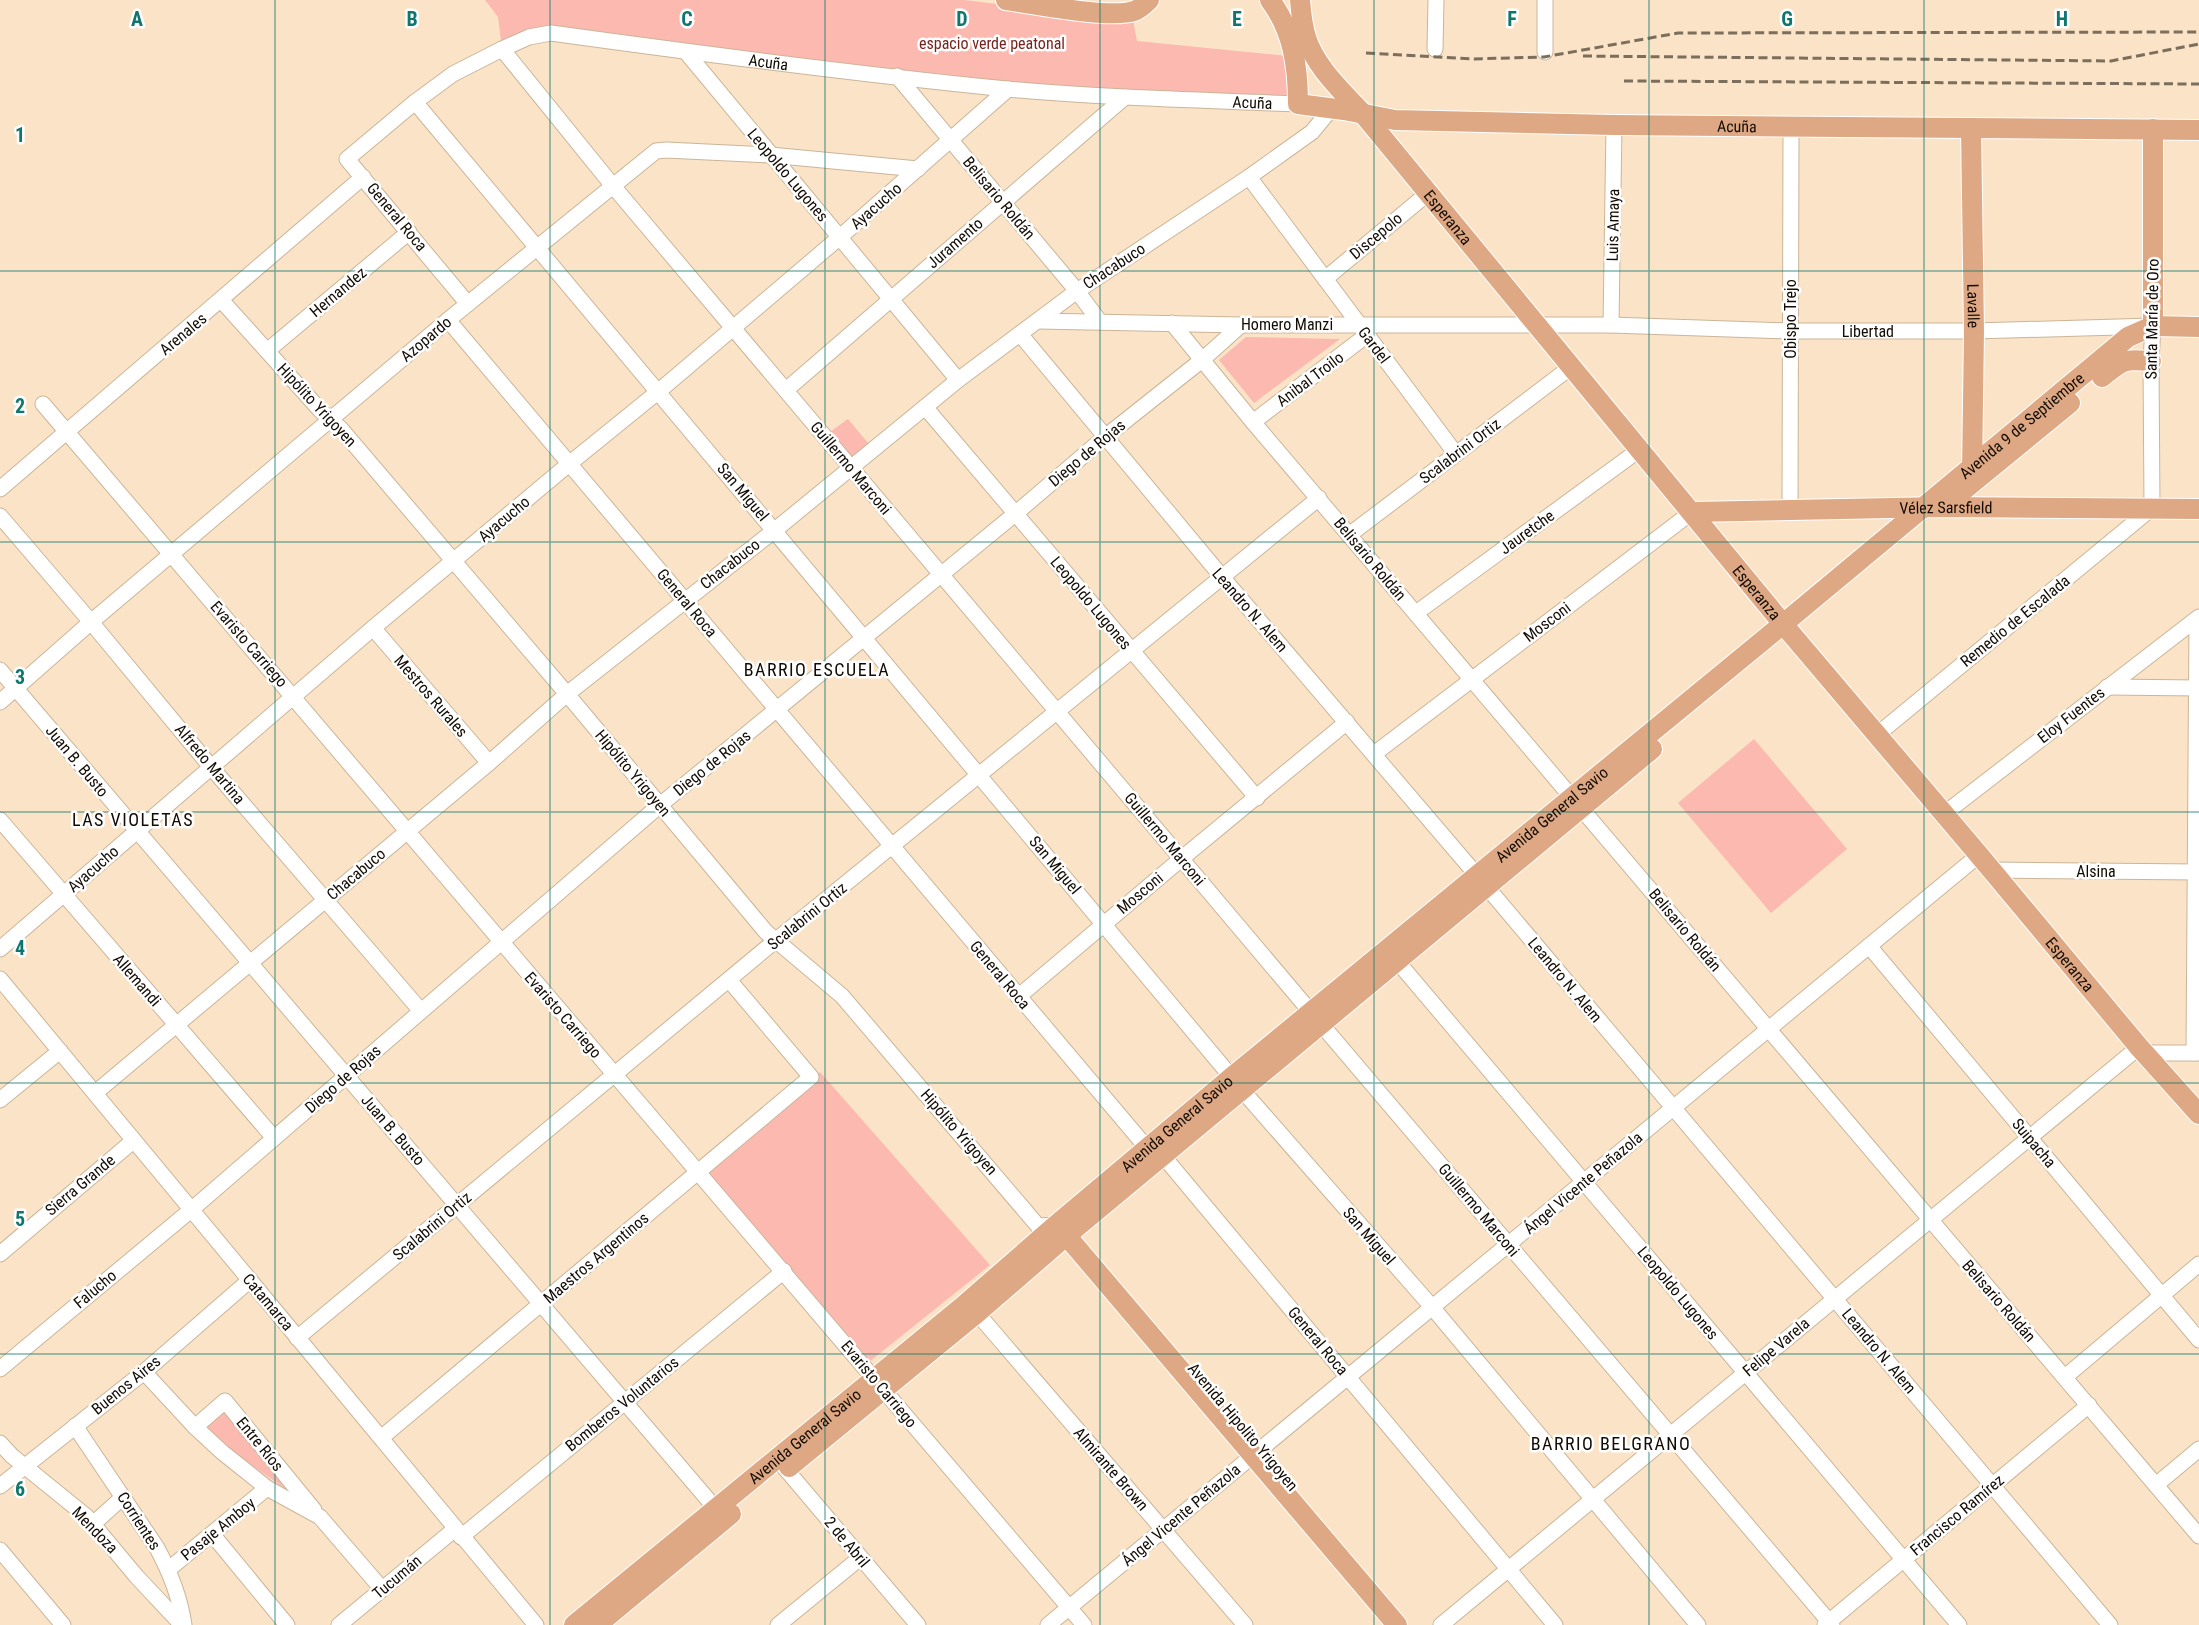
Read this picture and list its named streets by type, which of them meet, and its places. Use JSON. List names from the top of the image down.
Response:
{
  "streets": {
    "main road": [
      "Acuña",
      "Esperanza",
      "Lavalle",
      "Santa María de Oro",
      "Libertad",
      "Avenida 9 de Septiembre",
      "Vélez Sarsfield",
      "Avenida General Savio",
      "Avenida Hipolito Yrigoyen"
    ],
    "street": [
      "Leopoldo Lugones",
      "Belisario Roldán",
      "Ayacucho",
      "General Roca",
      "Luis Amaya",
      "Discepolo",
      "Juramento",
      "Chacabuco",
      "Hernandez",
      "Obispo Trejo",
      "Homero Manzi",
      "Arenales",
      "Azopardo",
      "Gardel",
      "Anibal Troilo",
      "Hipólito Yrigoyen",
      "Scalabrini Ortiz",
      "Diego de Rojas",
      "Guillermo Marconi",
      "San Miguel",
      "Jauretche",
      "Leandro N. Alem",
      "Remedio de Escalada",
      "Mosconi",
      "Evaristo Carriego",
      "Mestros Rurales",
      "Eloy Fuentes",
      "Juan B. Busto",
      "Alfredo Martina",
      "Alsina",
      "Allemandi",
      "Suipacha",
      "Ángel Vicente Peñazola",
      "Sierra Grande",
      "Maestros Argentinos",
      "Falucho",
      "Catamarca",
      "Felipe Varela",
      "Buenos Aires",
      "Bomberos Voluntarios",
      "Entre Ríos",
      "Almirante Brown",
      "Francisco Ramírez",
      "Corrientes",
      "Pasaje Amboy",
      "Mendoza",
      "2 de Abril",
      "Tucumán"
    ]
  },
  "crossings": [
    ["Acuña", "Leopoldo Lugones"],
    ["Acuña", "Belisario Roldán"],
    ["Acuña", "Ayacucho"],
    ["Acuña", "General Roca"],
    ["Acuña", "Esperanza"],
    ["Acuña", "Luis Amaya"],
    ["Acuña", "Juramento"],
    ["Acuña", "Chacabuco"],
    ["Acuña", "Lavalle"],
    ["Acuña", "Obispo Trejo"],
    ["Acuña", "Santa María de Oro"],
    ["Acuña", "Guillermo Marconi"],
    ["Acuña", "San Miguel"],
    ["Leopoldo Lugones", "Ayacucho"],
    ["Leopoldo Lugones", "Juramento"],
    ["Leopoldo Lugones", "Chacabuco"],
    ["Leopoldo Lugones", "Azopardo"],
    ["Leopoldo Lugones", "Scalabrini Ortiz"],
    ["Leopoldo Lugones", "Diego de Rojas"],
    ["Leopoldo Lugones", "Mosconi"],
    ["Leopoldo Lugones", "Avenida General Savio"],
    ["Leopoldo Lugones", "Ángel Vicente Peñazola"],
    ["Leopoldo Lugones", "Felipe Varela"],
    ["Leopoldo Lugones", "Francisco Ramírez"],
    ["Belisario Roldán", "Ayacucho"],
    ["Belisario Roldán", "Juramento"],
    ["Belisario Roldán", "Chacabuco"],
    ["Belisario Roldán", "Homero Manzi"],
    ["Belisario Roldán", "Anibal Troilo"],
    ["Belisario Roldán", "Scalabrini Ortiz"],
    ["Belisario Roldán", "Diego de Rojas"],
    ["Belisario Roldán", "Jauretche"],
    ["Belisario Roldán", "Mosconi"],
    ["Belisario Roldán", "Avenida General Savio"],
    ["Belisario Roldán", "Ángel Vicente Peñazola"],
    ["Belisario Roldán", "Felipe Varela"],
    ["Belisario Roldán", "Francisco Ramírez"],
    ["Ayacucho", "General Roca"],
    ["Ayacucho", "Azopardo"],
    ["Ayacucho", "Hipólito Yrigoyen"],
    ["Ayacucho", "Guillermo Marconi"],
    ["Ayacucho", "San Miguel"],
    ["Ayacucho", "Evaristo Carriego"],
    ["Ayacucho", "Mestros Rurales"],
    ["Ayacucho", "Juan B. Busto"],
    ["Ayacucho", "Alfredo Martina"],
    ["Ayacucho", "Allemandi"],
    ["General Roca", "Chacabuco"],
    ["General Roca", "Hernandez"],
    ["General Roca", "Arenales"],
    ["General Roca", "Azopardo"],
    ["General Roca", "Scalabrini Ortiz"],
    ["General Roca", "Diego de Rojas"],
    ["General Roca", "Mosconi"],
    ["General Roca", "Avenida General Savio"],
    ["General Roca", "Ángel Vicente Peñazola"],
    ["General Roca", "Felipe Varela"],
    ["Esperanza", "Discepolo"],
    ["Esperanza", "Homero Manzi"],
    ["Esperanza", "Libertad"],
    ["Esperanza", "Avenida 9 de Septiembre"],
    ["Esperanza", "Scalabrini Ortiz"],
    ["Esperanza", "Vélez Sarsfield"],
    ["Esperanza", "Jauretche"],
    ["Esperanza", "Remedio de Escalada"],
    ["Esperanza", "Mosconi"],
    ["Esperanza", "Eloy Fuentes"],
    ["Esperanza", "Avenida General Savio"],
    ["Esperanza", "Alsina"],
    ["Esperanza", "Ángel Vicente Peñazola"],
    ["Esperanza", "Felipe Varela"],
    ["Luis Amaya", "Libertad"],
    ["Discepolo", "Gardel"],
    ["Juramento", "Guillermo Marconi"],
    ["Chacabuco", "Homero Manzi"],
    ["Chacabuco", "Gardel"],
    ["Chacabuco", "Hipólito Yrigoyen"],
    ["Chacabuco", "Guillermo Marconi"],
    ["Chacabuco", "San Miguel"],
    ["Chacabuco", "Leandro N. Alem"],
    ["Chacabuco", "Evaristo Carriego"],
    ["Chacabuco", "Mestros Rurales"],
    ["Chacabuco", "Juan B. Busto"],
    ["Chacabuco", "Alfredo Martina"],
    ["Chacabuco", "Allemandi"],
    ["Chacabuco", "Catamarca"],
    ["Hernandez", "Hipólito Yrigoyen"],
    ["Lavalle", "Libertad"],
    ["Lavalle", "Avenida 9 de Septiembre"],
    ["Obispo Trejo", "Libertad"],
    ["Obispo Trejo", "Vélez Sarsfield"],
    ["Santa María de Oro", "Libertad"],
    ["Santa María de Oro", "Avenida 9 de Septiembre"],
    ["Santa María de Oro", "Vélez Sarsfield"],
    ["Santa María de Oro", "Remedio de Escalada"],
    ["Homero Manzi", "Libertad"],
    ["Homero Manzi", "Gardel"],
    ["Homero Manzi", "Anibal Troilo"],
    ["Homero Manzi", "Diego de Rojas"],
    ["Libertad", "Avenida 9 de Septiembre"],
    ["Arenales", "Hipólito Yrigoyen"],
    ["Arenales", "Evaristo Carriego"],
    ["Azopardo", "Hipólito Yrigoyen"],
    ["Azopardo", "Guillermo Marconi"],
    ["Azopardo", "San Miguel"],
    ["Azopardo", "Evaristo Carriego"],
    ["Azopardo", "Juan B. Busto"],
    ["Azopardo", "Alfredo Martina"],
    ["Gardel", "Anibal Troilo"],
    ["Gardel", "Scalabrini Ortiz"],
    ["Hipólito Yrigoyen", "Scalabrini Ortiz"],
    ["Hipólito Yrigoyen", "Diego de Rojas"],
    ["Hipólito Yrigoyen", "Avenida General Savio"],
    ["Hipólito Yrigoyen", "Avenida Hipolito Yrigoyen"],
    ["Avenida 9 de Septiembre", "Vélez Sarsfield"],
    ["Avenida 9 de Septiembre", "Avenida General Savio"],
    ["Scalabrini Ortiz", "Guillermo Marconi"],
    ["Scalabrini Ortiz", "San Miguel"],
    ["Scalabrini Ortiz", "Leandro N. Alem"],
    ["Scalabrini Ortiz", "Evaristo Carriego"],
    ["Scalabrini Ortiz", "Juan B. Busto"],
    ["Scalabrini Ortiz", "Maestros Argentinos"],
    ["Scalabrini Ortiz", "Catamarca"],
    ["Diego de Rojas", "Guillermo Marconi"],
    ["Diego de Rojas", "San Miguel"],
    ["Diego de Rojas", "Leandro N. Alem"],
    ["Diego de Rojas", "Evaristo Carriego"],
    ["Diego de Rojas", "Juan B. Busto"],
    ["Diego de Rojas", "Alfredo Martina"],
    ["Diego de Rojas", "Allemandi"],
    ["Diego de Rojas", "Falucho"],
    ["Diego de Rojas", "Catamarca"],
    ["Guillermo Marconi", "Mosconi"],
    ["Guillermo Marconi", "Avenida General Savio"],
    ["Guillermo Marconi", "Ángel Vicente Peñazola"],
    ["Guillermo Marconi", "Felipe Varela"],
    ["Guillermo Marconi", "Francisco Ramírez"],
    ["San Miguel", "Mosconi"],
    ["San Miguel", "Avenida General Savio"],
    ["San Miguel", "Ángel Vicente Peñazola"],
    ["San Miguel", "Felipe Varela"],
    ["Vélez Sarsfield", "Remedio de Escalada"],
    ["Vélez Sarsfield", "Mosconi"],
    ["Leandro N. Alem", "Mosconi"],
    ["Leandro N. Alem", "Avenida General Savio"],
    ["Leandro N. Alem", "Ángel Vicente Peñazola"],
    ["Leandro N. Alem", "Felipe Varela"],
    ["Leandro N. Alem", "Francisco Ramírez"],
    ["Evaristo Carriego", "Avenida General Savio"],
    ["Evaristo Carriego", "Ángel Vicente Peñazola"],
    ["Evaristo Carriego", "Maestros Argentinos"],
    ["Evaristo Carriego", "Bomberos Voluntarios"],
    ["Juan B. Busto", "Avenida General Savio"],
    ["Juan B. Busto", "Maestros Argentinos"],
    ["Juan B. Busto", "Bomberos Voluntarios"],
    ["Avenida General Savio", "Avenida Hipolito Yrigoyen"],
    ["Avenida General Savio", "Almirante Brown"],
    ["Avenida General Savio", "2 de Abril"],
    ["Suipacha", "Ángel Vicente Peñazola"],
    ["Suipacha", "Felipe Varela"],
    ["Ángel Vicente Peñazola", "Avenida Hipolito Yrigoyen"],
    ["Ángel Vicente Peñazola", "Almirante Brown"],
    ["Sierra Grande", "Catamarca"],
    ["Maestros Argentinos", "Catamarca"],
    ["Falucho", "Catamarca"],
    ["Catamarca", "Buenos Aires"],
    ["Catamarca", "Bomberos Voluntarios"],
    ["Catamarca", "Tucumán"],
    ["Buenos Aires", "Entre Ríos"],
    ["Buenos Aires", "Corrientes"],
    ["Buenos Aires", "Mendoza"],
    ["Bomberos Voluntarios", "Tucumán"],
    ["Entre Ríos", "Pasaje Amboy"],
    ["Entre Ríos", "Tucumán"],
    ["Corrientes", "Pasaje Amboy"],
    ["Corrientes", "Mendoza"]
  ],
  "districts": ["BARRIO ESCUELA", "LAS VIOLETAS", "BARRIO BELGRANO"],
  "parks": ["espacio verde peatonal"],
  "grid": {
    "columns": [
      "A",
      "B",
      "C",
      "D",
      "E",
      "F",
      "G",
      "H"
    ],
    "rows": [
      "1",
      "2",
      "3",
      "4",
      "5",
      "6"
    ]
  }
}
